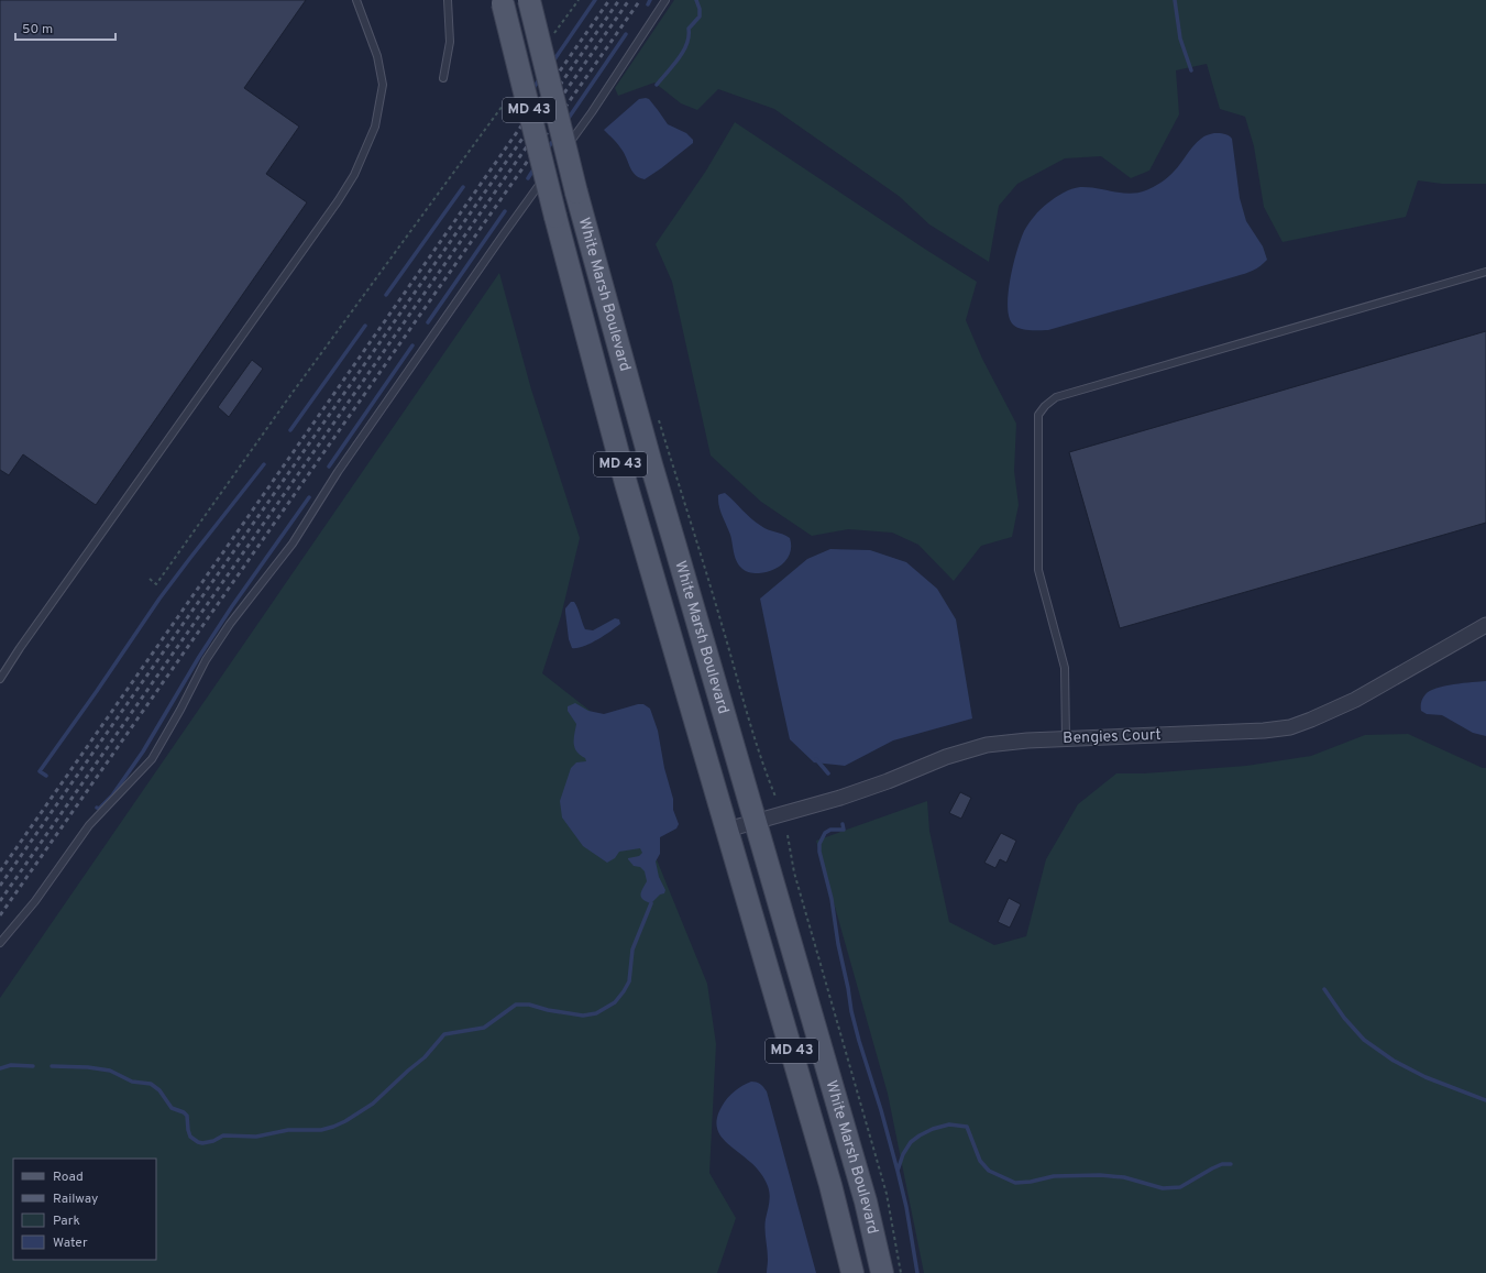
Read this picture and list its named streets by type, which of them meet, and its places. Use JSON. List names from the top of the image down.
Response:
{
  "streets": {
    "main road": ["MD 43", "White Marsh Boulevard"],
    "street": ["Bengies Court"]
  },
  "crossings": [
    ["White Marsh Boulevard", "Bengies Court"]
  ],
  "legend": [
    "Road",
    "Railway",
    "Park",
    "Water"
  ],
  "scale_bar": "50 m"
}
